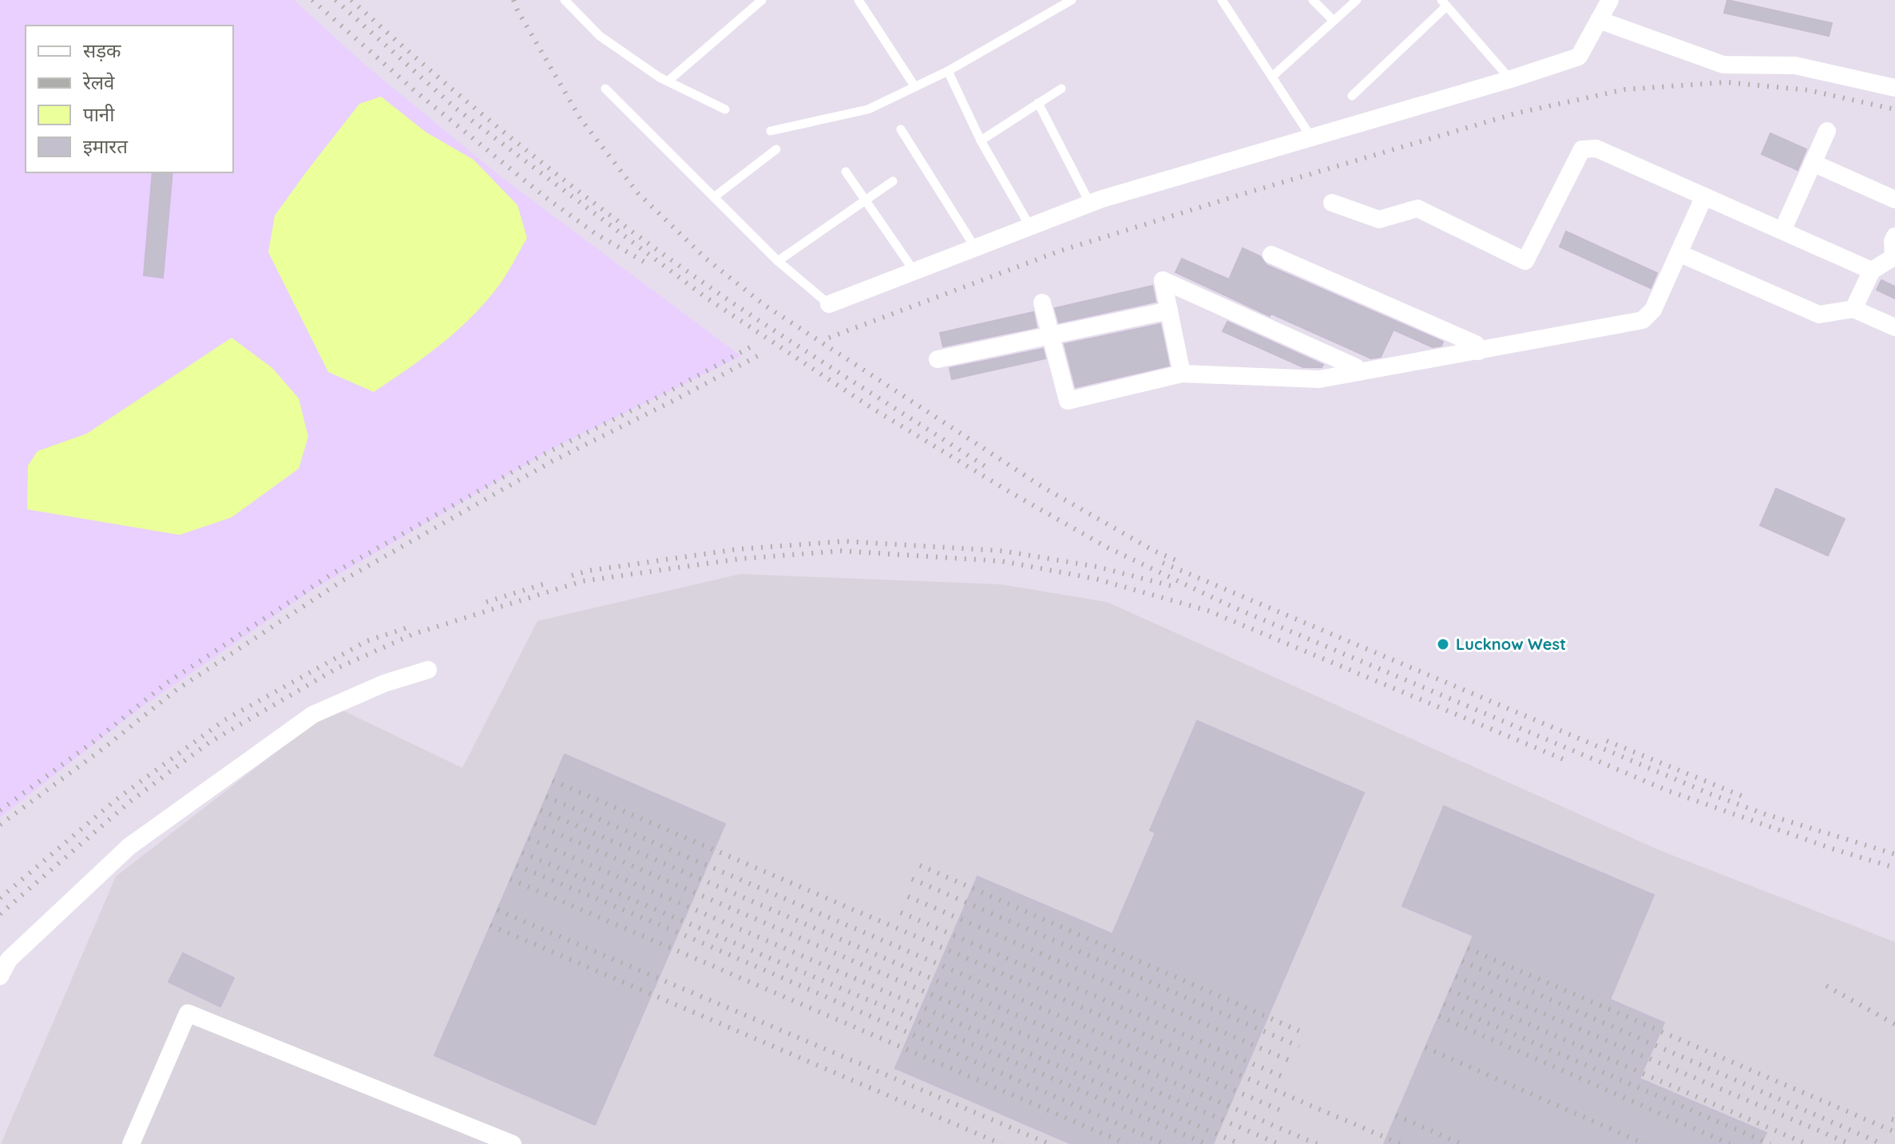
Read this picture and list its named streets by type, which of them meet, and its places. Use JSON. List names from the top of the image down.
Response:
{
  "places": ["Lucknow West"],
  "legend": [
    "सड़क",
    "रेलवे",
    "पानी",
    "इमारत"
  ]
}
